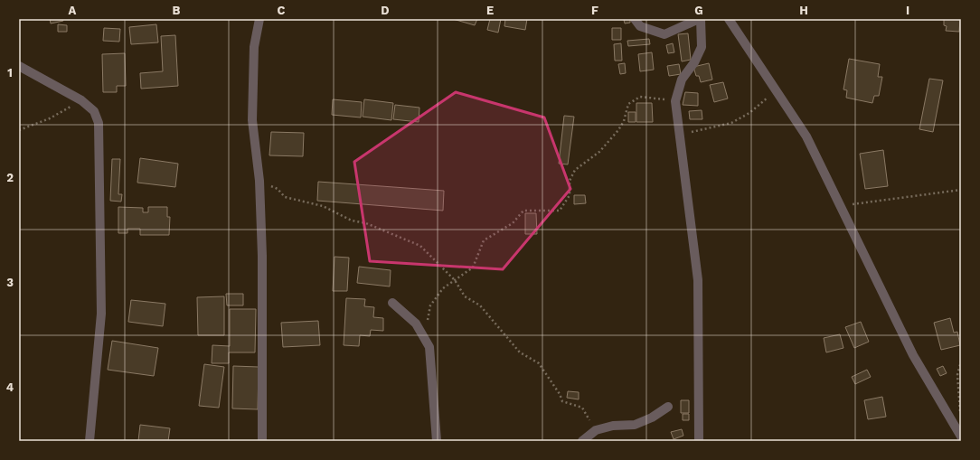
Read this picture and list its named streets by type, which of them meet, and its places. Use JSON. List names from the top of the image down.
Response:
{
  "grid": {
    "columns": [
      "A",
      "B",
      "C",
      "D",
      "E",
      "F",
      "G",
      "H",
      "I"
    ],
    "rows": [
      "1",
      "2",
      "3",
      "4"
    ]
  }
}
